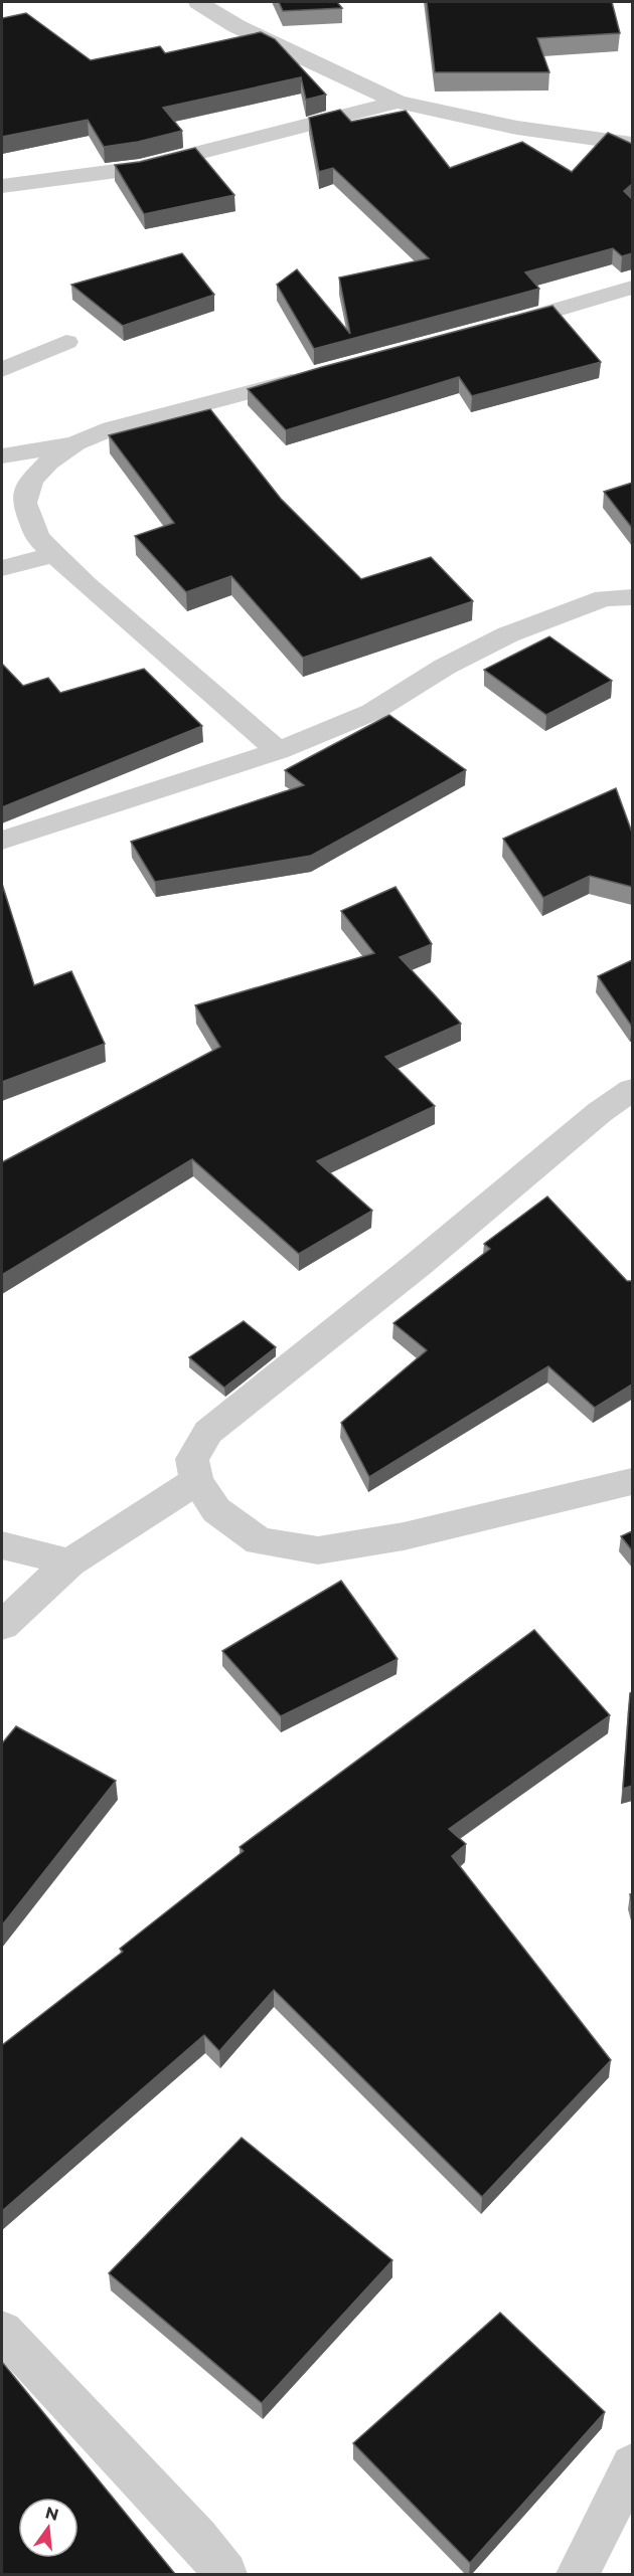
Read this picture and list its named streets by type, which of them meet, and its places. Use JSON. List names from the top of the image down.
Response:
{
  "north": "top"
}
